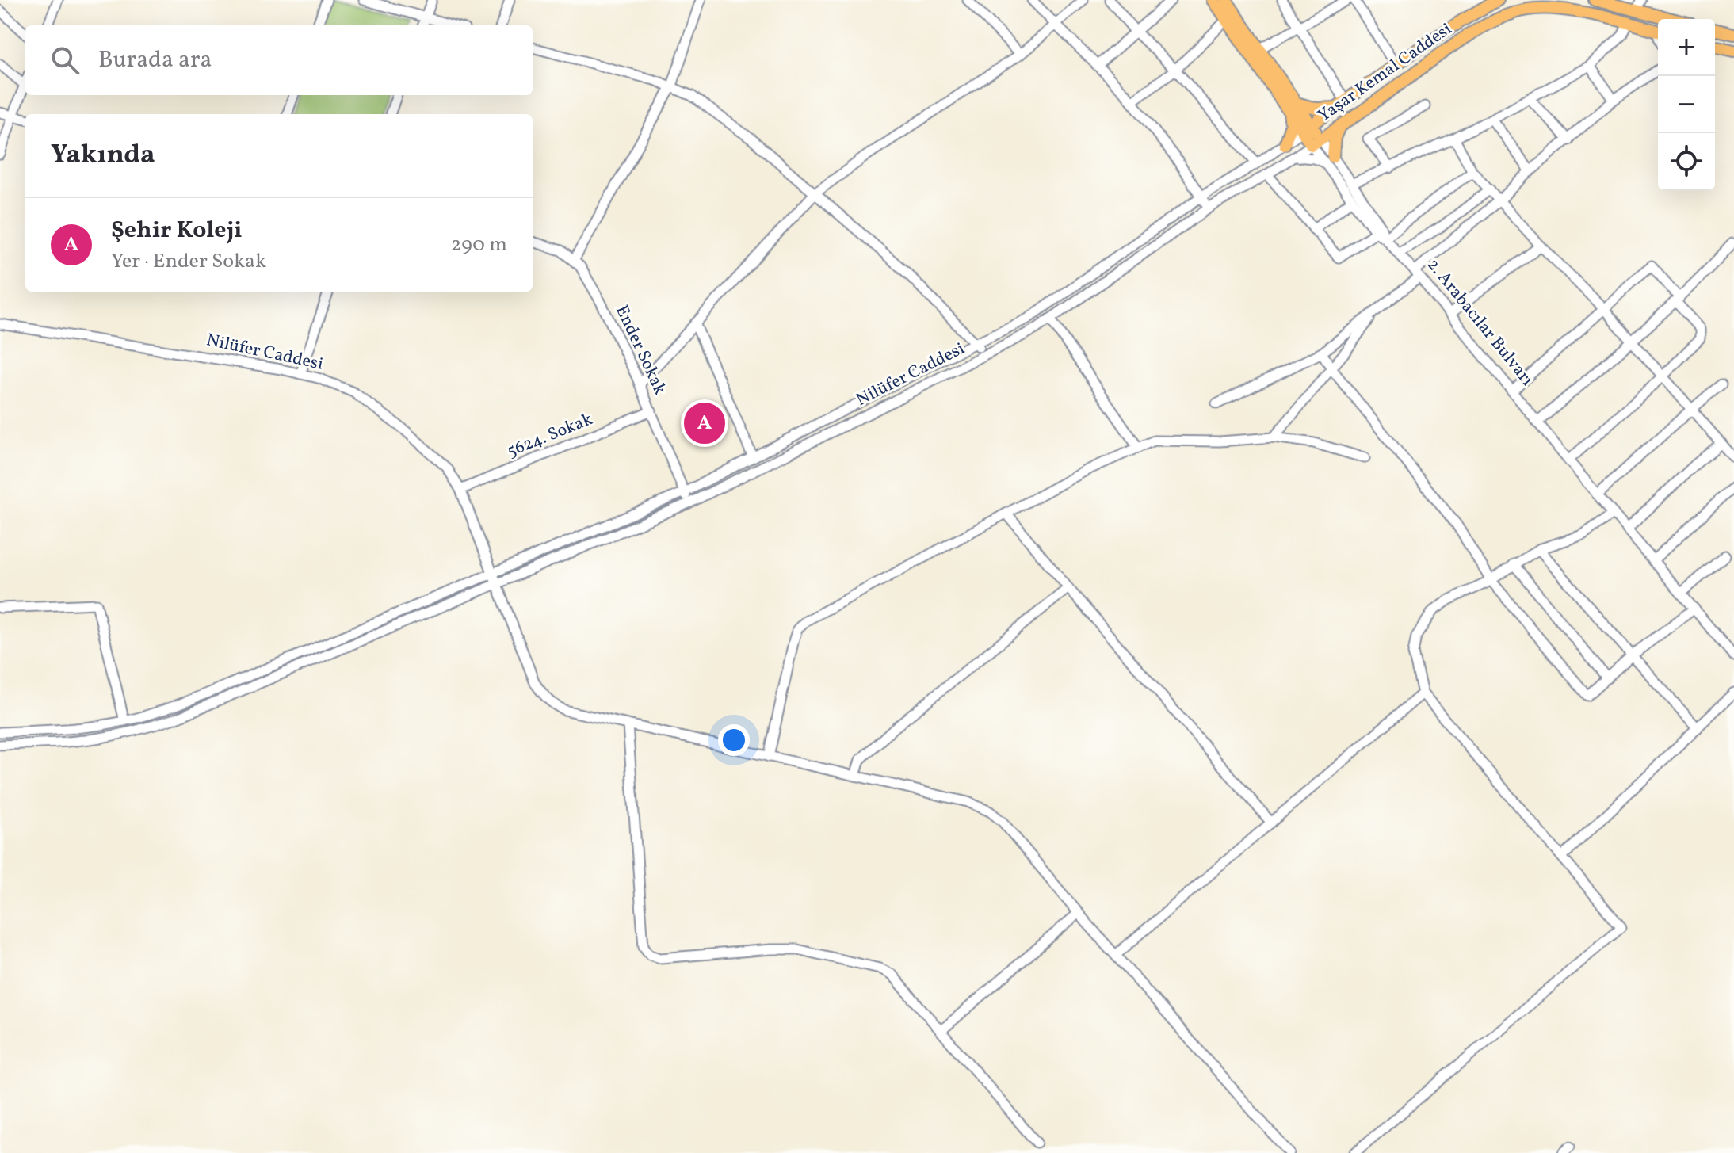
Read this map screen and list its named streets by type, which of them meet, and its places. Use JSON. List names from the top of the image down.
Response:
{
  "streets": {
    "main road": ["Yaşar Kemal Caddesi", "2. Arabacılar Bulvarı"],
    "street": ["Ender Sokak", "Nilüfer Caddesi", "5624. Sokak"]
  },
  "crossings": [
    ["Yaşar Kemal Caddesi", "2. Arabacılar Bulvarı"],
    ["Yaşar Kemal Caddesi", "Nilüfer Caddesi"],
    ["2. Arabacılar Bulvarı", "Nilüfer Caddesi"],
    ["Ender Sokak", "Nilüfer Caddesi"],
    ["Ender Sokak", "5624. Sokak"],
    ["Nilüfer Caddesi", "5624. Sokak"]
  ],
  "page": {
    "map_buttons": ["+", "−"],
    "search": "Burada ara",
    "heading": "Yakında",
    "list": [
      {
        "mark": "A",
        "name": "Şehir Koleji",
        "note": "Yer · Ender Sokak",
        "value": "290 m"
      }
    ],
    "pins": "A"
  }
}
